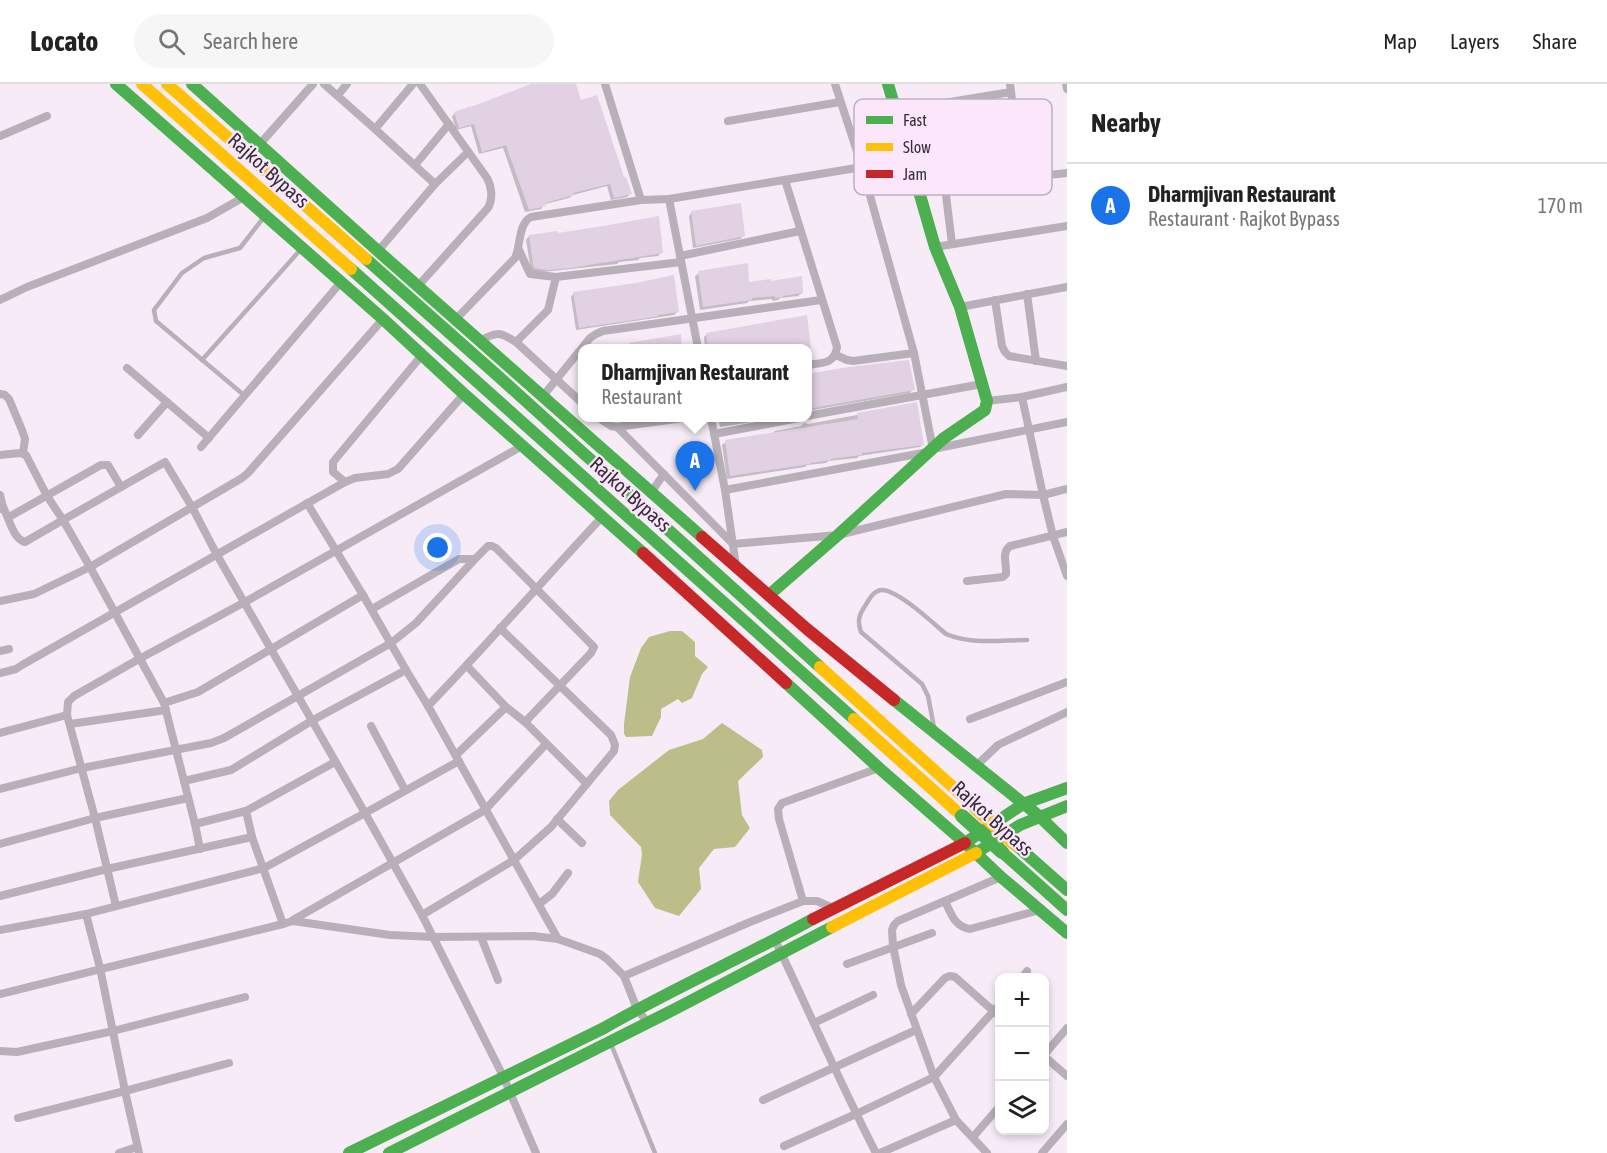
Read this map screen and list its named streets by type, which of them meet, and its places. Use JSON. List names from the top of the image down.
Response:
{
  "streets": {
    "main road": ["Rajkot Bypass"]
  },
  "legend": ["Fast", "Slow", "Jam"],
  "page": {
    "header": "Locato",
    "search": "Search here",
    "nav": ["Map", "Layers", "Share"],
    "heading": "Nearby",
    "list": [
      {
        "mark": "A",
        "name": "Dharmjivan Restaurant",
        "note": "Restaurant · Rajkot Bypass",
        "value": "170 m"
      }
    ],
    "popup": ["Dharmjivan Restaurant", "Restaurant"],
    "pins": "A",
    "map_buttons": ["+", "−"]
  }
}
